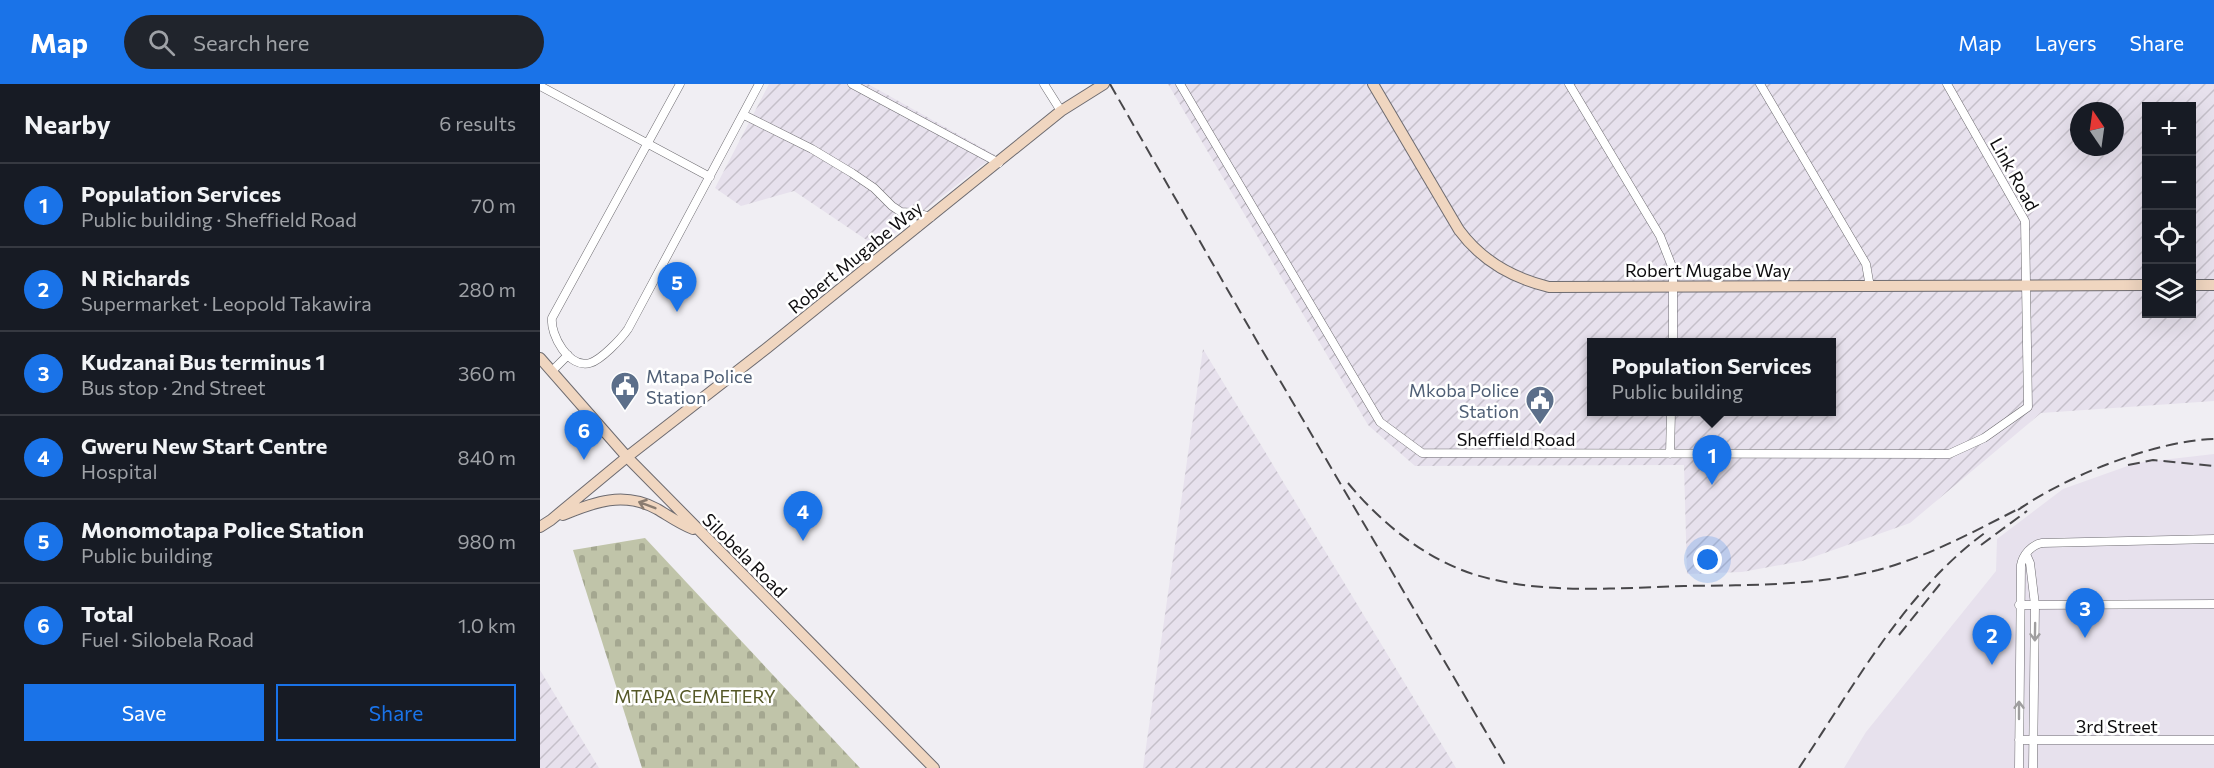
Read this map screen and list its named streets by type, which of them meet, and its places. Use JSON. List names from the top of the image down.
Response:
{
  "streets": {
    "street": [
      "Link Road",
      "Robert Mugabe Way",
      "Sheffield Road",
      "Silobela Road",
      "3rd Street"
    ]
  },
  "crossings": [
    ["Link Road", "Robert Mugabe Way"],
    ["Link Road", "Sheffield Road"],
    ["Robert Mugabe Way", "Sheffield Road"],
    ["Robert Mugabe Way", "Silobela Road"]
  ],
  "parks": ["MTAPA CEMETERY"],
  "places": {
    "public building": ["Mtapa Police Station", "Mkoba Police Station"]
  },
  "north": "top",
  "page": {
    "header": "Map",
    "search": "Search here",
    "nav": ["Map", "Layers", "Share"],
    "heading": ["Nearby", "6 results"],
    "map_buttons": ["+", "−"],
    "list": [
      {
        "mark": "1",
        "name": "Population Services",
        "note": "Public building · Sheffield Road",
        "value": "70 m"
      },
      {
        "mark": "2",
        "name": "N Richards",
        "note": "Supermarket · Leopold Takawira",
        "value": "280 m"
      },
      {
        "mark": "3",
        "name": "Kudzanai Bus terminus 1",
        "note": "Bus stop · 2nd Street",
        "value": "360 m"
      },
      {
        "mark": "4",
        "name": "Gweru New Start Centre",
        "note": "Hospital",
        "value": "840 m"
      },
      {
        "mark": "5",
        "name": "Monomotapa Police Station",
        "note": "Public building",
        "value": "980 m"
      },
      {
        "mark": "6",
        "name": "Total",
        "note": "Fuel · Silobela Road",
        "value": "1.0 km"
      }
    ],
    "pins": [
      "5",
      "6",
      "1",
      "4",
      "3",
      "2"
    ],
    "popup": ["Population Services", "Public building"],
    "buttons": ["Save", "Share"]
  }
}
